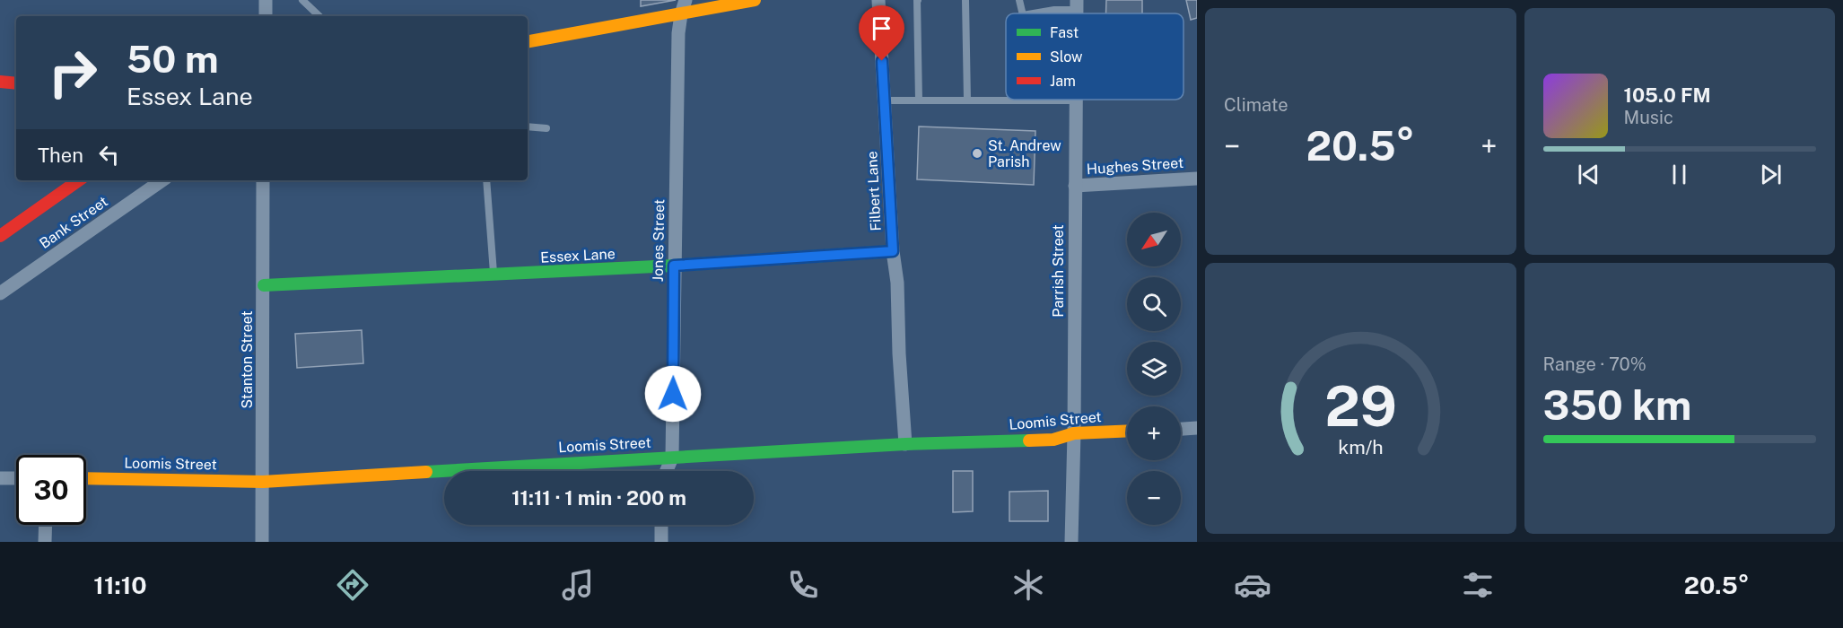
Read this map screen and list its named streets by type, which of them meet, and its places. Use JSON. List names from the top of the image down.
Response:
{
  "streets": {
    "street": [
      "Hughes Street",
      "Filbert Lane",
      "Bank Street",
      "Jones Street",
      "Essex Lane",
      "Parrish Street",
      "Stanton Street",
      "Loomis Street"
    ]
  },
  "crossings": [
    ["Hughes Street", "Parrish Street"],
    ["Filbert Lane", "Essex Lane"],
    ["Filbert Lane", "Loomis Street"],
    ["Jones Street", "Essex Lane"],
    ["Jones Street", "Loomis Street"],
    ["Essex Lane", "Stanton Street"],
    ["Parrish Street", "Loomis Street"],
    ["Stanton Street", "Loomis Street"]
  ],
  "places": ["St. Andrew Parish"],
  "legend": ["Fast", "Slow", "Jam"],
  "north": "bottom left",
  "page": {
    "tile": [
      "Climate",
      ["Range · 70%", "350 km"]
    ],
    "turn": ["50 m", "Essex Lane"],
    "song": ["105.0 FM", "Music"],
    "heat": ["−", "20.5°", "+"],
    "then": "Then",
    "map_buttons": ["+", "−"],
    "limit": "30",
    "trip": "11:11 · 1 min · 200 m",
    "tabs": ["11:10", "20.5°"],
    "gauge": ["29", "km/h"]
  }
}
